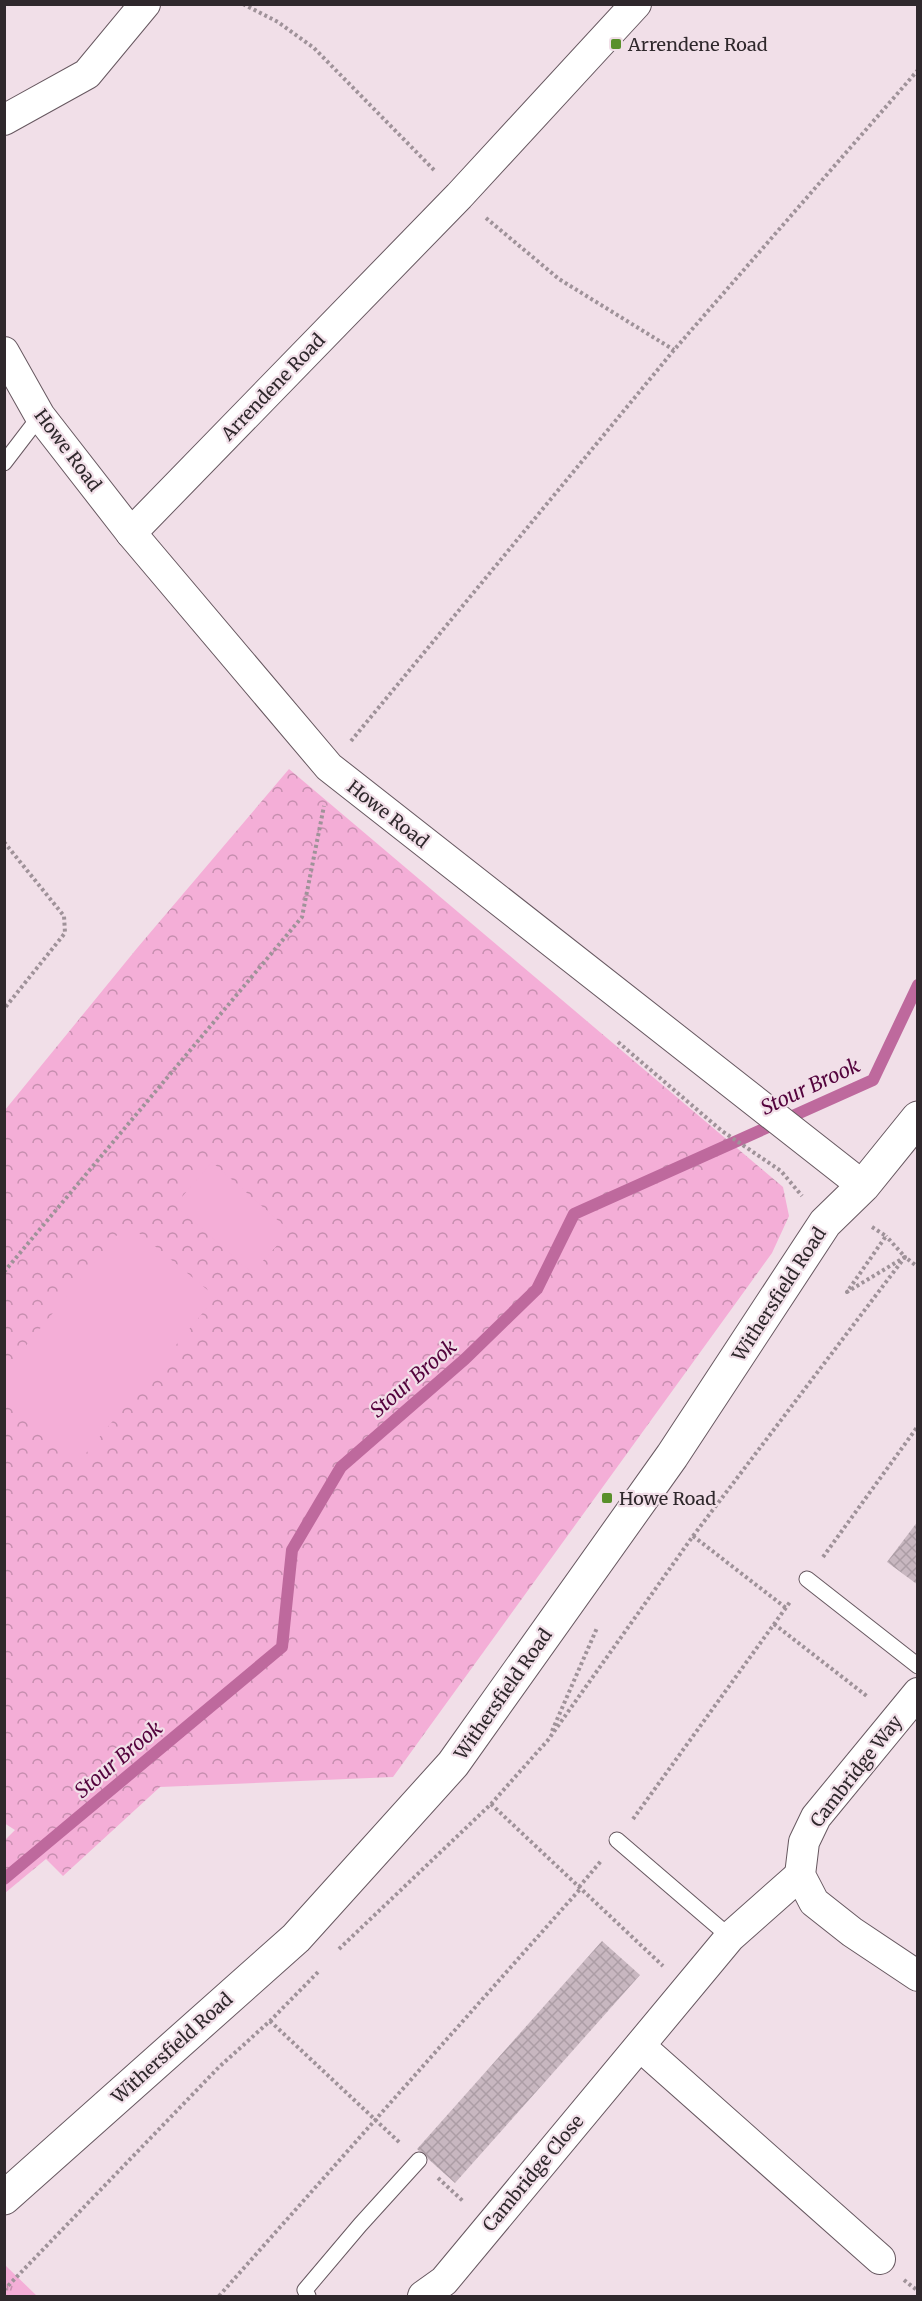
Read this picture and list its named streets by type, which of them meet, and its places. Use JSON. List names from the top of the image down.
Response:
{
  "streets": {
    "street": [
      "Arrendene Road",
      "Howe Road",
      "Withersfield Road",
      "Cambridge Way",
      "Cambridge Close"
    ]
  },
  "crossings": [
    ["Arrendene Road", "Howe Road"],
    ["Howe Road", "Withersfield Road"],
    ["Cambridge Way", "Cambridge Close"]
  ],
  "water": ["Stour Brook"],
  "places": {
    "transit": ["Arrendene Road", "Howe Road"]
  }
}
